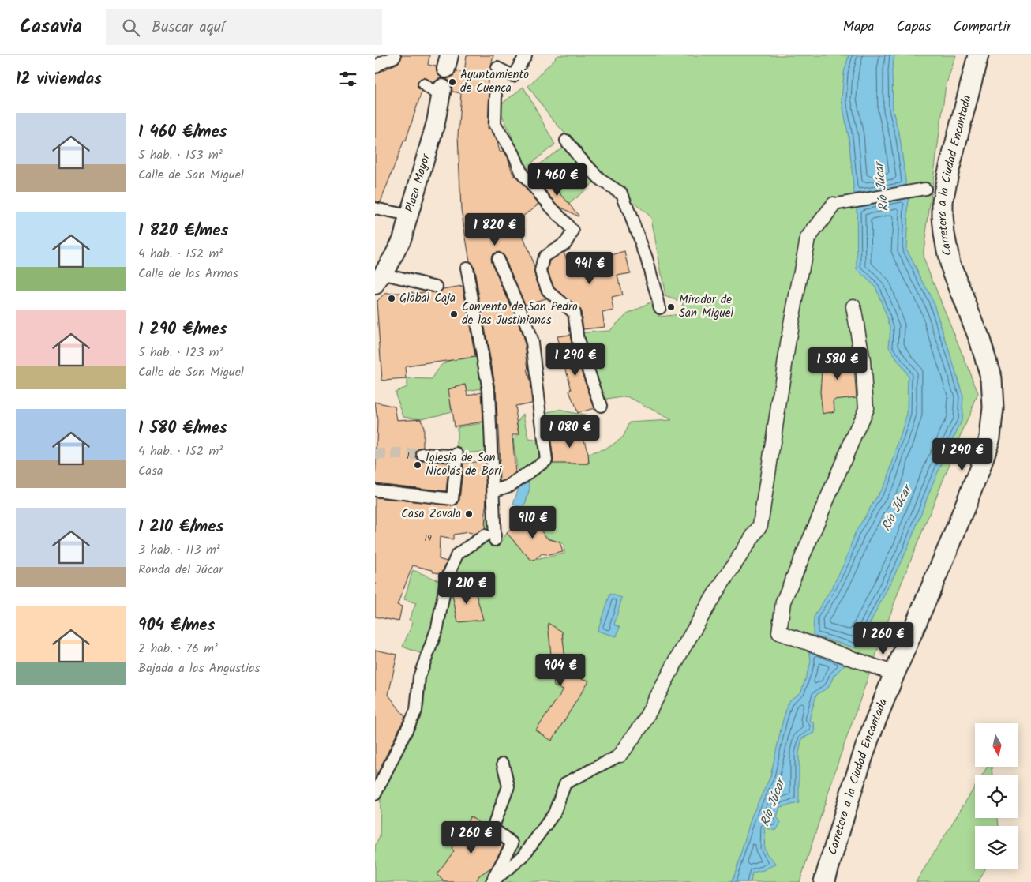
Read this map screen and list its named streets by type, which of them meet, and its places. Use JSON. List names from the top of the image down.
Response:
{
  "streets": {
    "main road": ["Carretera a la Ciudad Encantada"],
    "street": ["Plaza Mayor"]
  },
  "water": ["Río Júcar"],
  "places": [
    "Ayuntamiento de Cuenca",
    "Global Caja",
    "Mirador de San Miguel",
    "Convento de San Pedro de las Justinianas",
    "Iglesia de San Nicolás de Bari",
    "Casa Zavala"
  ],
  "house_numbers": ["1", "19"],
  "north": "bottom",
  "page": {
    "header": "Casavia",
    "search": "Buscar aquí",
    "nav": ["Mapa", "Capas", "Compartir"],
    "heading": "12 viviendas",
    "list": [
      {
        "name": "1 460 €/mes",
        "note": "5 hab. · 153 m² · Calle de San Miguel"
      },
      {
        "name": "1 820 €/mes",
        "note": "4 hab. · 152 m² · Calle de las Armas"
      },
      {
        "name": "1 290 €/mes",
        "note": "5 hab. · 123 m² · Calle de San Miguel"
      },
      {
        "name": "1 580 €/mes",
        "note": "4 hab. · 152 m² · Casa"
      },
      {
        "name": "1 210 €/mes",
        "note": "3 hab. · 113 m² · Ronda del Júcar"
      },
      {
        "name": "904 €/mes",
        "note": "2 hab. · 76 m² · Bajada a las Angustias"
      }
    ],
    "price": [
      "1 460 €",
      "1 820 €",
      "941 €",
      "1 290 €",
      "1 580 €",
      "1 080 €",
      "1 240 €",
      "910 €",
      "1 210 €",
      "1 260 €",
      "904 €",
      "1 260 €"
    ]
  }
}
